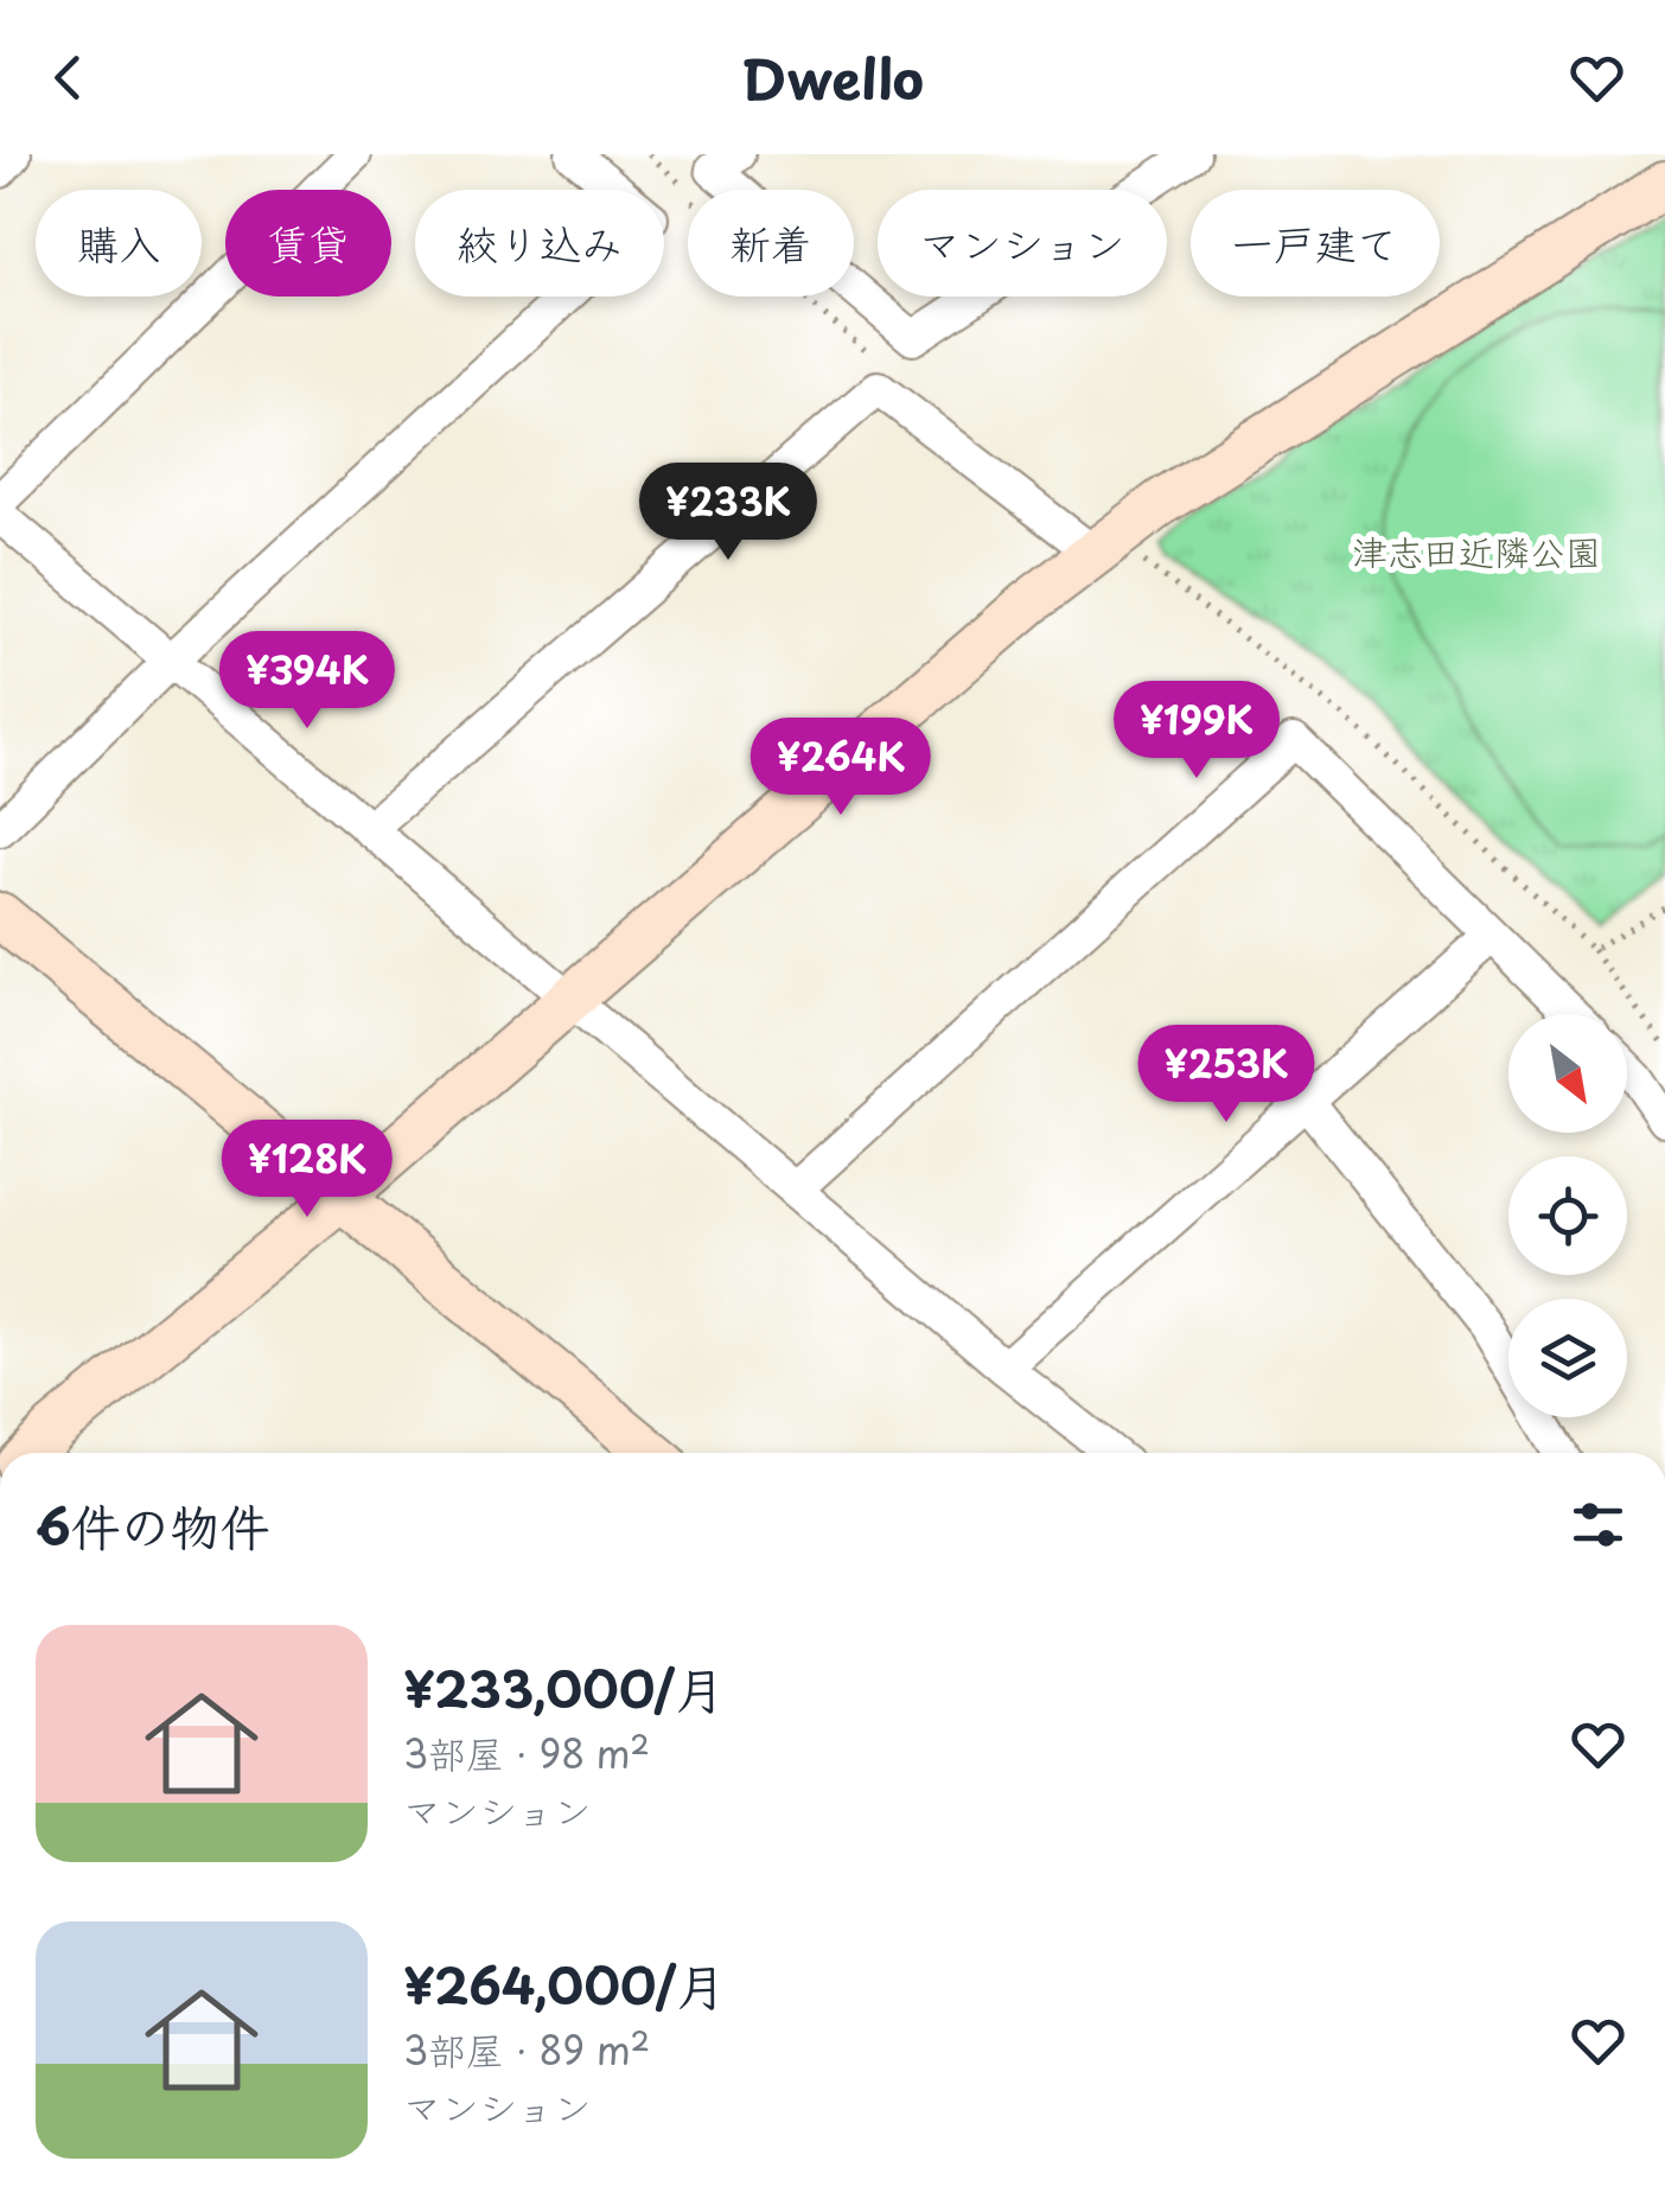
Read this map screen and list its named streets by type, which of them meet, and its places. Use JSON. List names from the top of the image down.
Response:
{
  "parks": ["津志田近隣公園"],
  "north": "bottom right",
  "page": {
    "header": "Dwello",
    "chip": [
      "購入",
      "賃貸",
      "絞り込み",
      "新着",
      "マンション",
      "一戸建て"
    ],
    "price": [
      "¥233K",
      "¥394K",
      "¥199K",
      "¥264K",
      "¥253K",
      "¥128K"
    ],
    "heading": "6件の物件",
    "list": [
      {
        "name": "¥233,000/月",
        "note": "3部屋 · 98 m² · マンション"
      },
      {
        "name": "¥264,000/月",
        "note": "3部屋 · 89 m² · マンション"
      }
    ]
  }
}
